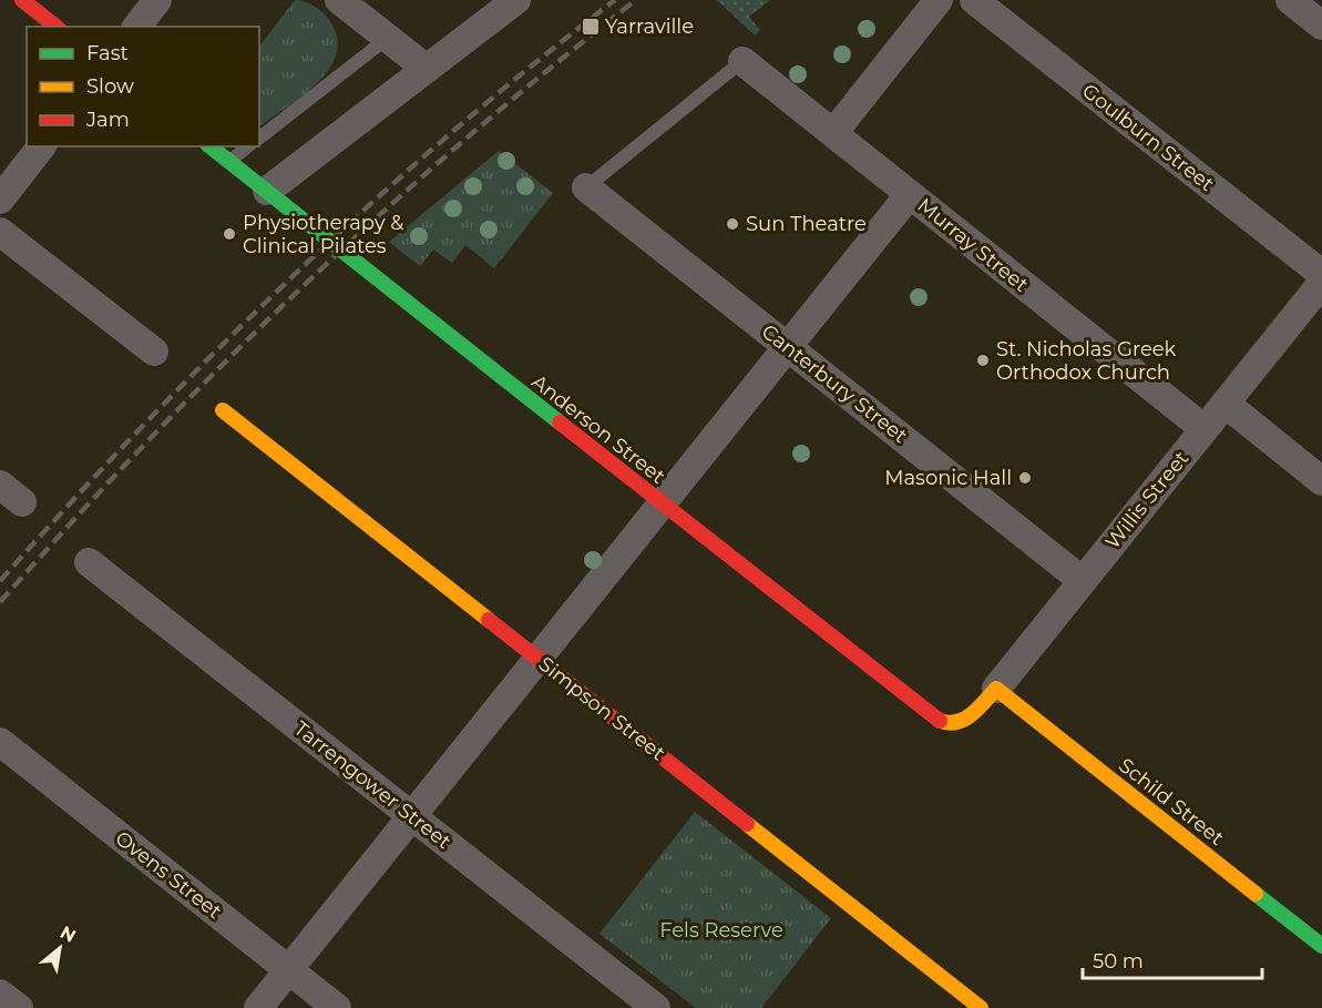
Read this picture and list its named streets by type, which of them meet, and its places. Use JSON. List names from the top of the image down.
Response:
{
  "streets": {
    "street": [
      "Goulburn Street",
      "Murray Street",
      "Canterbury Street",
      "Anderson Street",
      "Willis Street",
      "Simpson Street",
      "Tarrengower Street",
      "Schild Street",
      "Ovens Street"
    ]
  },
  "crossings": [
    ["Murray Street", "Willis Street"],
    ["Canterbury Street", "Willis Street"],
    ["Anderson Street", "Willis Street"],
    ["Willis Street", "Schild Street"]
  ],
  "parks": ["Fels Reserve"],
  "places": {
    "transit": ["Yarraville"],
    "other": [
      "Sun Theatre",
      "Physiotherapy & Clinical Pilates",
      "St. Nicholas Greek Orthodox Church",
      "Masonic Hall"
    ]
  },
  "legend": ["Fast", "Slow", "Jam"],
  "scale_bar": "50 m",
  "north": "top right"
}
